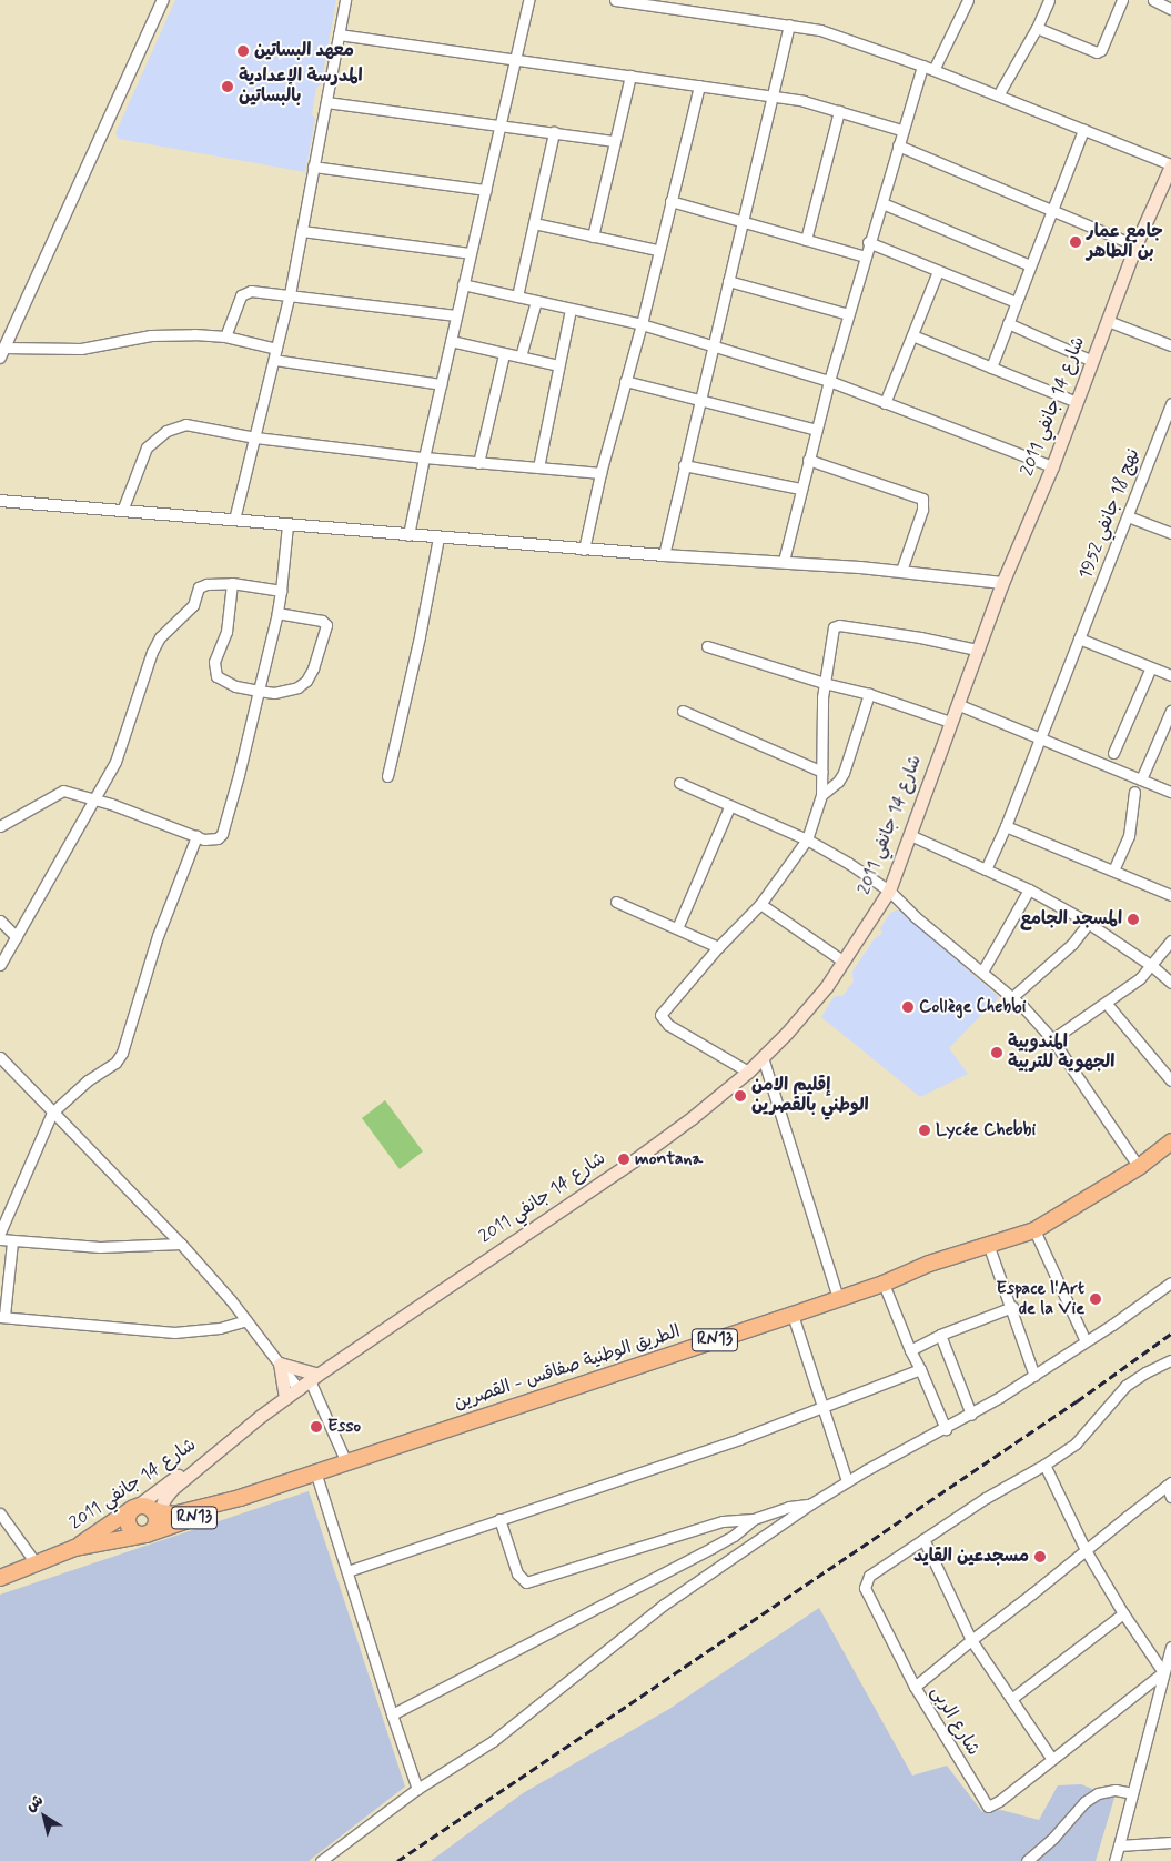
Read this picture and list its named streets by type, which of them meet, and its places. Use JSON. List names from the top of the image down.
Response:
{
  "streets": {
    "main road": ["شارع 14 جانفي 2011", "RN13", "الطريق الوطنية صفاقس - القصرين"],
    "street": ["نهج 18 جانفي 1952", "شارع الربى"]
  },
  "crossings": [
    ["شارع 14 جانفي 2011", "الطريق الوطنية صفاقس - القصرين"]
  ],
  "places": [
    "معهد البساتين",
    "المدرسة الإعدادية بالبساتين",
    "جامع عمار بن الطاهر",
    "المسجد الجامع",
    "Collège Chebbi",
    "المندوبية الجهوية للتربية",
    "إقليم الامن الوطني بالقصرين",
    "Lycée Chebbi",
    "montana",
    "Espace l'Art de la Vie",
    "Esso",
    "مسجدعين القايد"
  ],
  "north": "top left"
}
